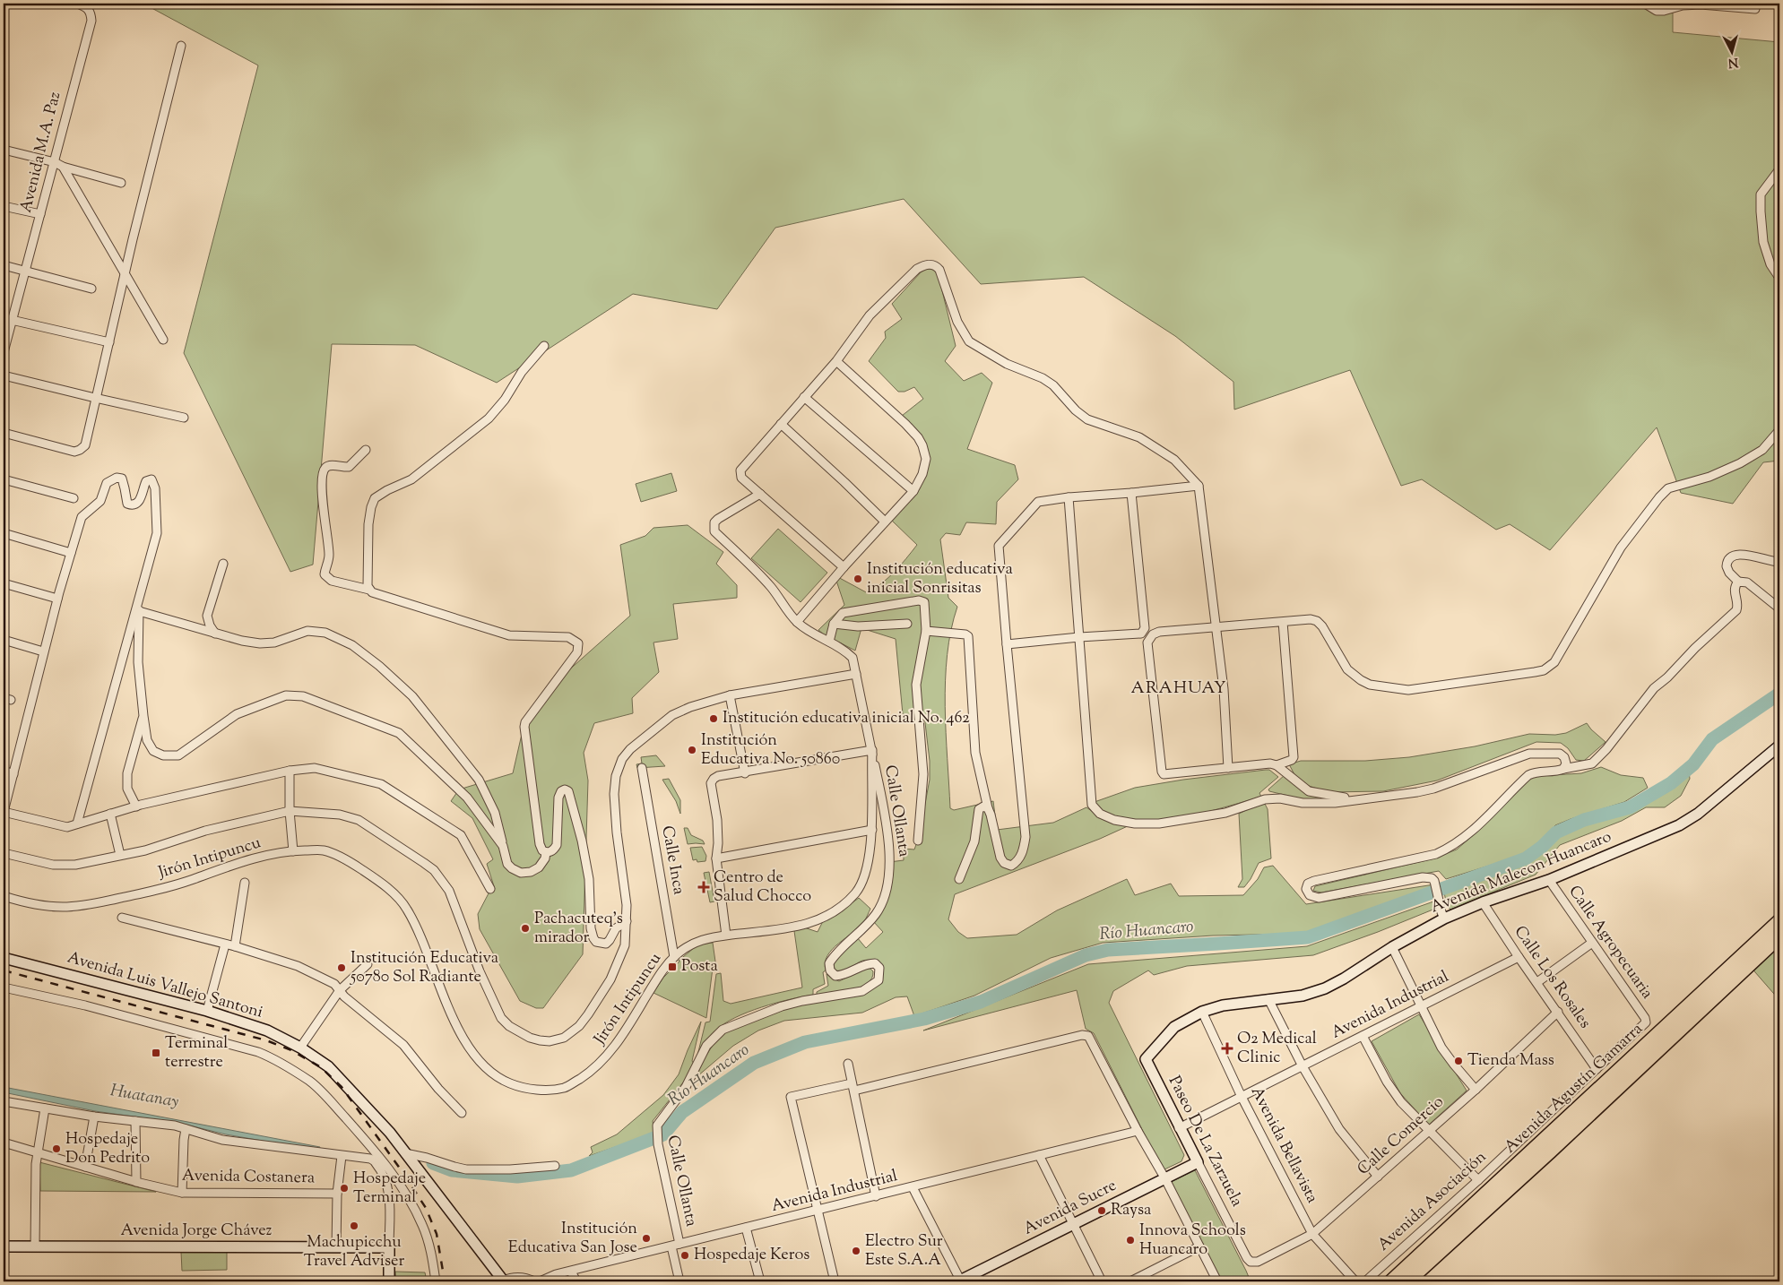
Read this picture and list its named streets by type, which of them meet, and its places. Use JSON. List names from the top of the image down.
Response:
{
  "streets": {
    "highway": ["Avenida Agustín Gamarra"],
    "street": [
      "Avenida M.A. Paz",
      "Calle Ollanta",
      "Jirón Intipuncu",
      "Calle Inca",
      "Avenida Malecon Huancaro",
      "Calle Agropecuaria",
      "Calle Los Rosales",
      "Avenida Luis Vallejo Santoni",
      "Avenida Industrial",
      "Calle Comercio",
      "Paseo De La Zarzuela",
      "Avenida Bellavista",
      "Avenida Costanera",
      "Avenida Asociación",
      "Avenida Sucre",
      "Avenida Jorge Chávez"
    ]
  },
  "crossings": [
    ["Calle Ollanta", "Jirón Intipuncu"],
    ["Calle Ollanta", "Avenida Industrial"],
    ["Jirón Intipuncu", "Calle Inca"],
    ["Avenida Malecon Huancaro", "Calle Agropecuaria"],
    ["Avenida Malecon Huancaro", "Calle Los Rosales"],
    ["Avenida Malecon Huancaro", "Paseo De La Zarzuela"],
    ["Avenida Malecon Huancaro", "Avenida Bellavista"],
    ["Calle Agropecuaria", "Avenida Asociación"],
    ["Calle Los Rosales", "Avenida Industrial"],
    ["Calle Los Rosales", "Calle Comercio"],
    ["Calle Los Rosales", "Avenida Asociación"],
    ["Avenida Industrial", "Paseo De La Zarzuela"],
    ["Avenida Industrial", "Avenida Bellavista"],
    ["Calle Comercio", "Paseo De La Zarzuela"],
    ["Calle Comercio", "Avenida Bellavista"],
    ["Paseo De La Zarzuela", "Avenida Sucre"],
    ["Avenida Costanera", "Avenida Jorge Chávez"]
  ],
  "districts": ["ARAHUAY"],
  "water": ["Río Huancaro", "Huatanay"],
  "places": {
    "other": [
      "Institución educativa inicial Sonrisitas",
      "Institución educativa inicial No. 462",
      "Institución Educativa No. 50860",
      "Pachacuteq's mirador",
      "Institución Educativa 50780 Sol Radiante",
      "Tienda Mass",
      "Hospedaje Don Pedrito",
      "Hospedaje Terminal",
      "Raysa",
      "Machupicchu Travel Adviser",
      "Institución Educativa San Jose",
      "Innova Schools Huancaro",
      "Electro Sur Este S.A.A",
      "Hospedaje Keros"
    ],
    "health": ["Centro de Salud Chocco", "O2 Medical Clinic"],
    "transit": ["Posta", "Terminal terrestre"]
  },
  "north": "bottom"
}
